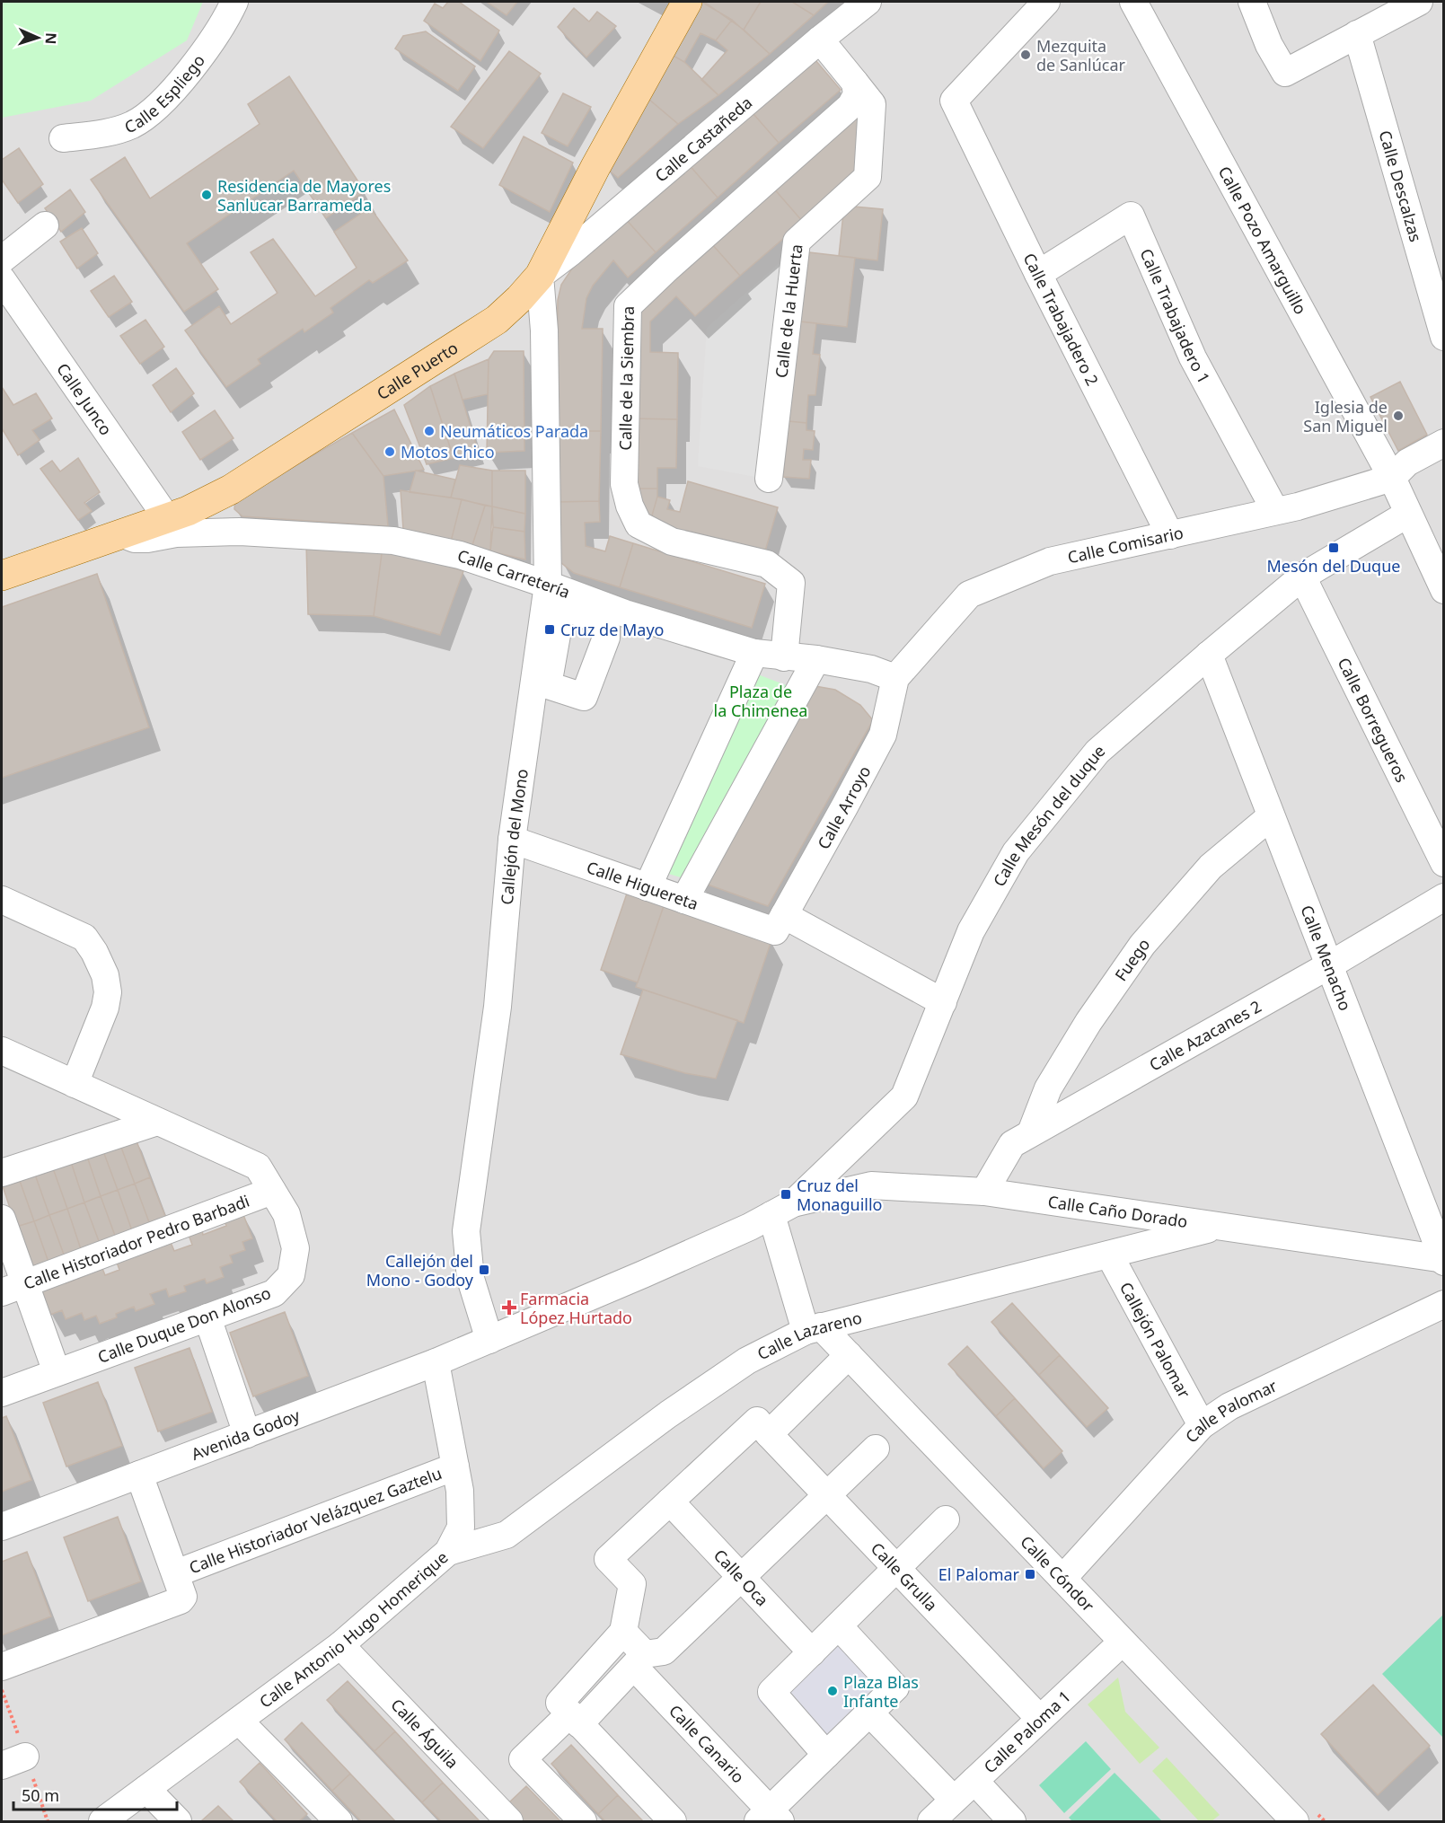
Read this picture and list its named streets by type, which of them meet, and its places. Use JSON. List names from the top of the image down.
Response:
{
  "streets": {
    "main road": ["Calle Puerto"],
    "street": [
      "Calle Espliego",
      "Calle Castañeda",
      "Calle Descalzas",
      "Calle Pozo Amarguillo",
      "Calle de la Huerta",
      "Calle Trabajadero 1",
      "Calle Trabajadero 2",
      "Calle de la Siembra",
      "Calle Junco",
      "Calle Comisario",
      "Calle Carretería",
      "Calle Borregueros",
      "Calle Arroyo",
      "Calle Mesón del duque",
      "Callejón del Mono",
      "Calle Higuereta",
      "Calle Menacho",
      "Fuego",
      "Calle Azacanes 2",
      "Calle Caño Dorado",
      "Calle Historiador Pedro Barbadi",
      "Calle Duque Don Alonso",
      "Calle Lazareno",
      "Callejón Palomar",
      "Calle Palomar",
      "Avenida Godoy",
      "Calle Historiador Velázquez Gaztelu",
      "Calle Cóndor",
      "Calle Oca",
      "Calle Grulla",
      "Calle Antonio Hugo Homerique",
      "Calle Paloma 1",
      "Calle Águila",
      "Calle Canario"
    ]
  },
  "crossings": [
    ["Calle Castañeda", "Calle Puerto"],
    ["Calle Castañeda", "Callejón del Mono"],
    ["Calle Pozo Amarguillo", "Calle Comisario"],
    ["Calle Pozo Amarguillo", "Calle Mesón del duque"],
    ["Calle de la Huerta", "Calle de la Siembra"],
    ["Calle Trabajadero 1", "Calle Trabajadero 2"],
    ["Calle Trabajadero 1", "Calle Comisario"],
    ["Calle Trabajadero 2", "Calle Comisario"],
    ["Calle Puerto", "Calle Junco"],
    ["Calle Puerto", "Calle Carretería"],
    ["Calle Puerto", "Callejón del Mono"],
    ["Calle de la Siembra", "Calle Carretería"],
    ["Calle Comisario", "Calle Carretería"],
    ["Calle Comisario", "Calle Arroyo"],
    ["Calle Carretería", "Calle Arroyo"],
    ["Calle Carretería", "Callejón del Mono"],
    ["Calle Borregueros", "Calle Mesón del duque"],
    ["Calle Arroyo", "Calle Higuereta"],
    ["Calle Mesón del duque", "Calle Higuereta"],
    ["Calle Mesón del duque", "Calle Menacho"],
    ["Calle Mesón del duque", "Calle Caño Dorado"],
    ["Calle Mesón del duque", "Avenida Godoy"],
    ["Callejón del Mono", "Calle Higuereta"],
    ["Callejón del Mono", "Avenida Godoy"],
    ["Calle Menacho", "Fuego"],
    ["Calle Menacho", "Calle Azacanes 2"],
    ["Calle Menacho", "Calle Caño Dorado"],
    ["Fuego", "Calle Azacanes 2"],
    ["Calle Azacanes 2", "Calle Caño Dorado"],
    ["Calle Caño Dorado", "Calle Lazareno"],
    ["Calle Caño Dorado", "Avenida Godoy"],
    ["Calle Historiador Pedro Barbadi", "Calle Duque Don Alonso"],
    ["Calle Lazareno", "Callejón Palomar"],
    ["Calle Lazareno", "Calle Cóndor"],
    ["Calle Lazareno", "Calle Antonio Hugo Homerique"],
    ["Callejón Palomar", "Calle Palomar"],
    ["Calle Palomar", "Calle Cóndor"],
    ["Avenida Godoy", "Calle Antonio Hugo Homerique"],
    ["Calle Historiador Velázquez Gaztelu", "Calle Antonio Hugo Homerique"],
    ["Calle Cóndor", "Calle Paloma 1"],
    ["Calle Grulla", "Calle Paloma 1"],
    ["Calle Antonio Hugo Homerique", "Calle Águila"]
  ],
  "parks": ["Plaza de la Chimenea"],
  "places": {
    "other": [
      "Mezquita de Sanlúcar",
      "Residencia de Mayores Sanlucar Barrameda",
      "Iglesia de San Miguel",
      "Neumáticos Parada",
      "Motos Chico",
      "Plaza Blas Infante"
    ],
    "transit": [
      "Mesón del Duque",
      "Cruz de Mayo",
      "Cruz del Monaguillo",
      "Callejón del Mono - Godoy",
      "El Palomar"
    ],
    "health": ["Farmacia López Hurtado"]
  },
  "scale_bar": "50 m",
  "north": "right"
}
